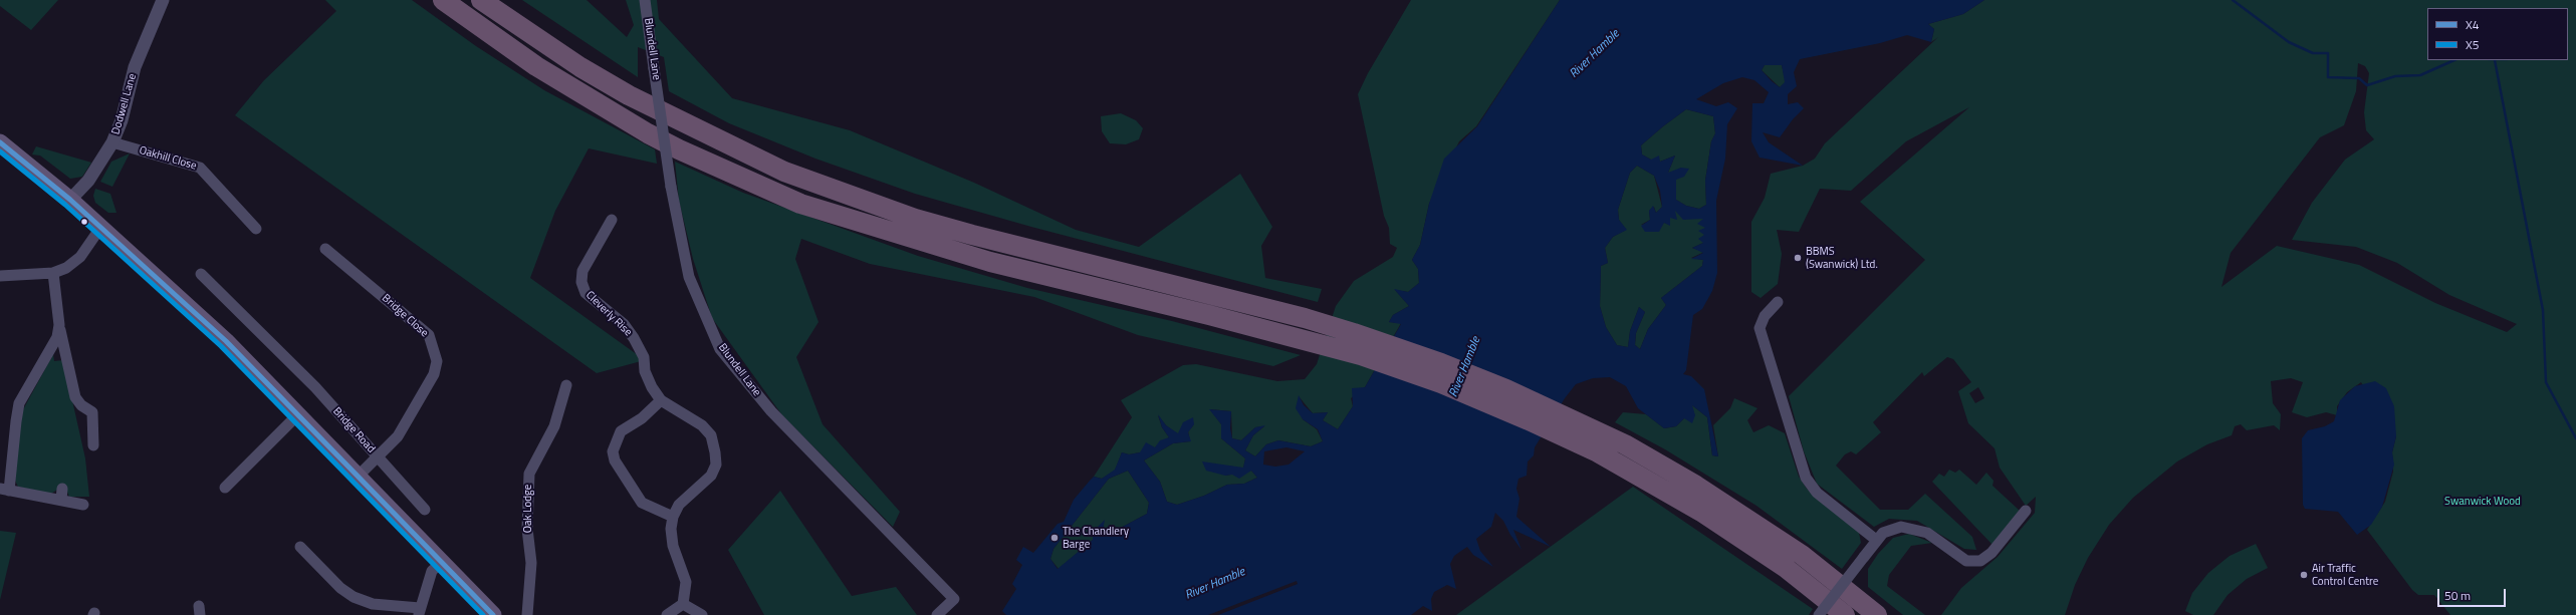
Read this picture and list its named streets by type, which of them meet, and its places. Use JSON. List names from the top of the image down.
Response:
{
  "streets": {
    "street": [
      "Blundell Lane",
      "Dodwell Lane",
      "Oakhill Close",
      "Cleverly Rise",
      "Bridge Close",
      "Bridge Road",
      "Oak Lodge"
    ]
  },
  "crossings": [
    ["Dodwell Lane", "Oakhill Close"],
    ["Bridge Close", "Bridge Road"]
  ],
  "water": ["River Hamble"],
  "parks": ["Swanwick Wood"],
  "places": ["BBMS (Swanwick) Ltd.", "The Chandlery Barge", "Air Traffic Control Centre"],
  "lines": ["transit line X4", "transit line X5"],
  "legend": ["X4", "X5"],
  "scale_bar": "50 m"
}
